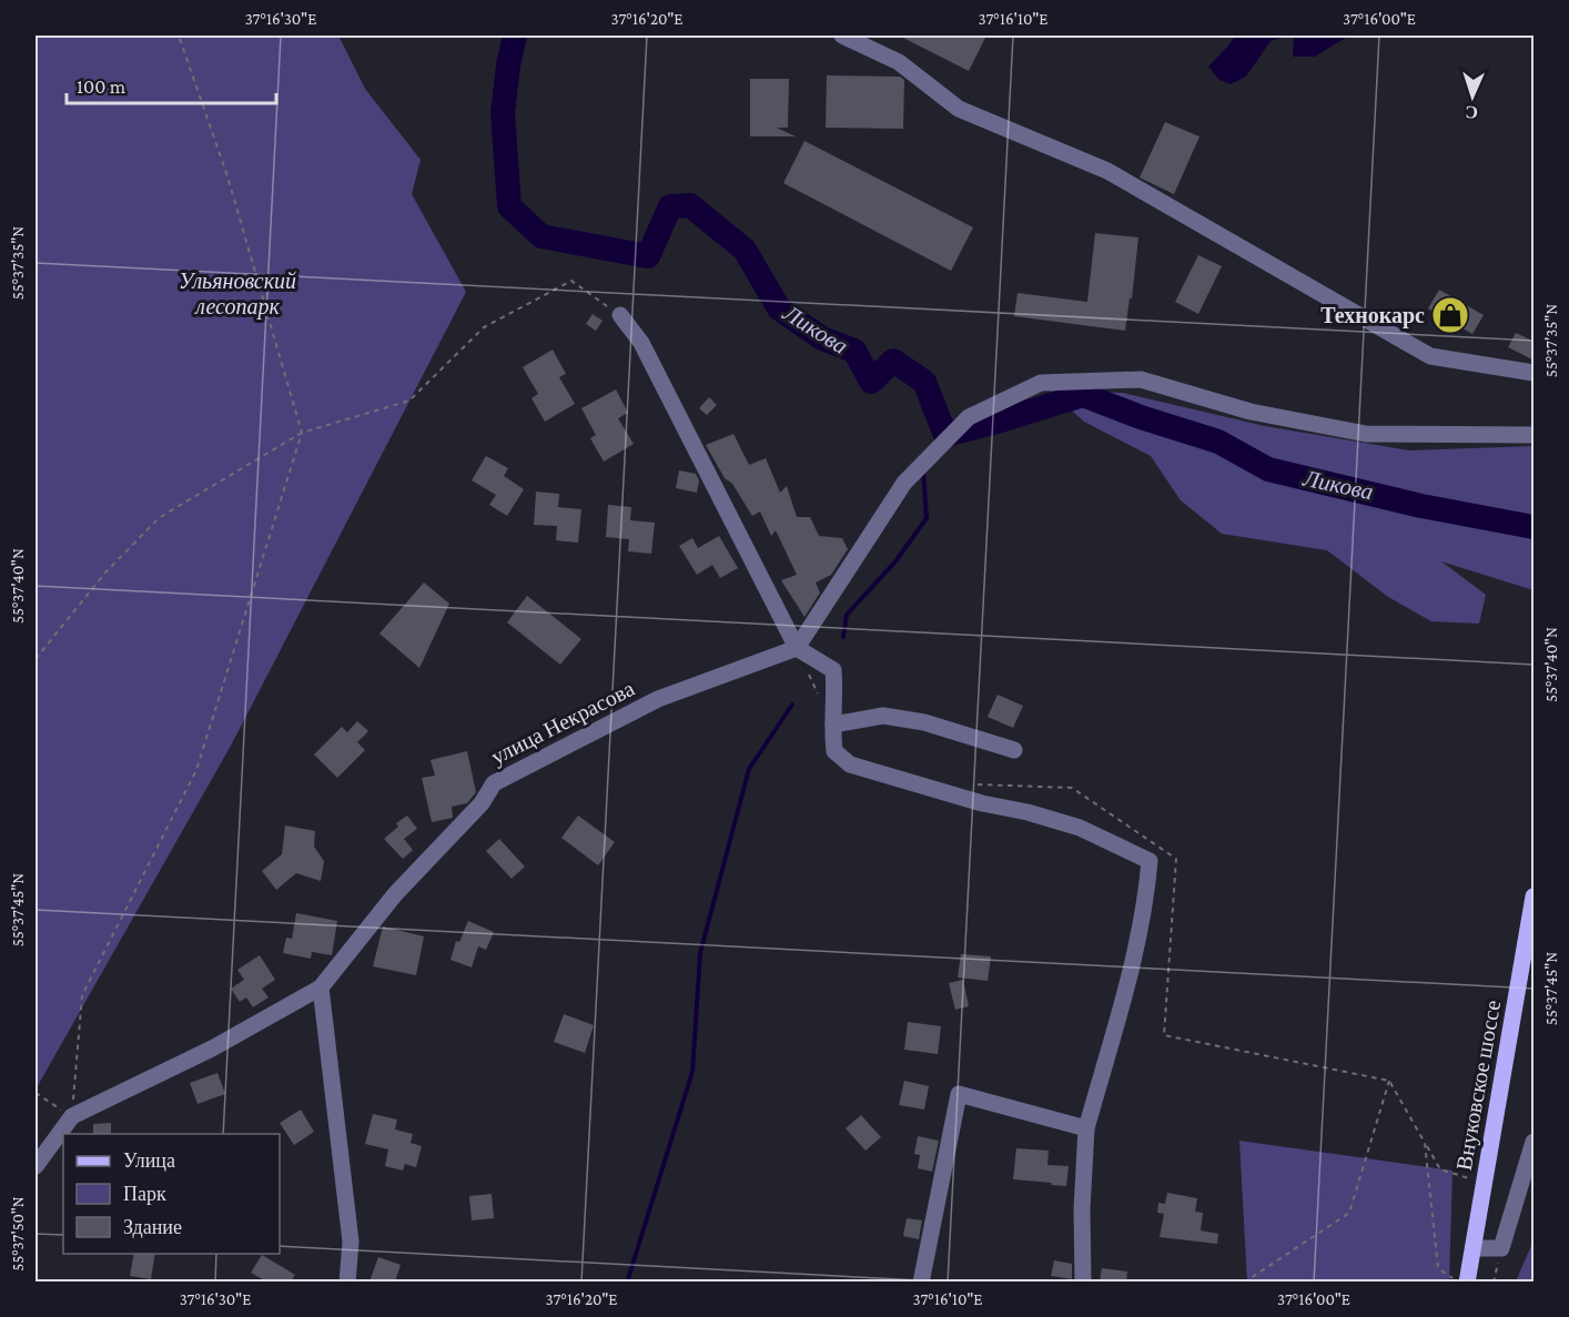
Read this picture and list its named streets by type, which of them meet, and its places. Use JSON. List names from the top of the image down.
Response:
{
  "streets": {
    "main road": ["Внуковское шоссе"],
    "street": ["улица Некрасова"]
  },
  "water": ["Ликова"],
  "parks": ["Ульяновский лесопарк"],
  "places": {
    "shop": ["Технокарс"]
  },
  "legend": ["Улица", "Парк", "Здание"],
  "scale_bar": "100 m",
  "north": "bottom",
  "coordinates": [
    "37°16'30\"E",
    "37°16'20\"E",
    "37°16'10\"E",
    "37°16'00\"E",
    "55°37'35\"N",
    "55°37'40\"N",
    "55°37'45\"N",
    "55°37'50\"N"
  ]
}
